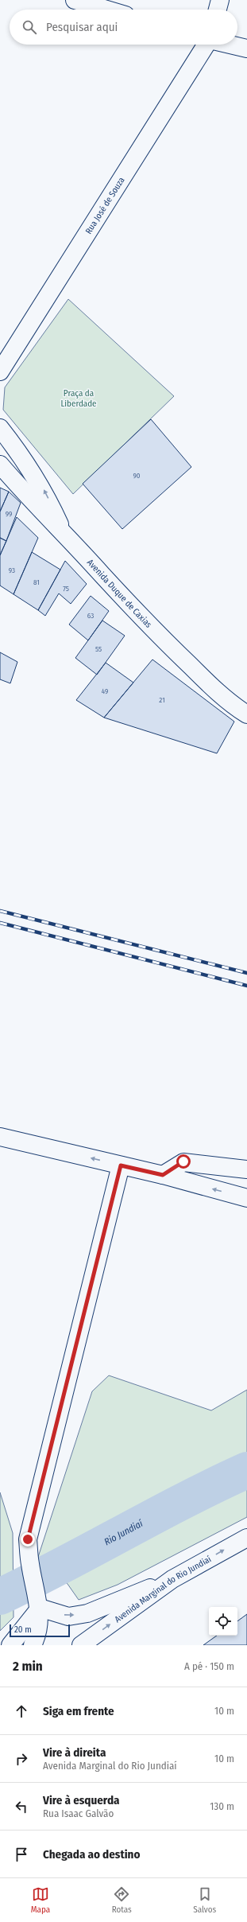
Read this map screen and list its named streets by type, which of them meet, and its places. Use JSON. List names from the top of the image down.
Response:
{
  "streets": {
    "main road": ["Rua José de Souza", "Avenida Duque de Caxias", "Avenida Marginal do Rio Jundiaí"]
  },
  "one_way": ["Avenida Marginal do Rio Jundiaí"],
  "water": ["Rio Jundiaí"],
  "parks": ["Praça da Liberdade"],
  "house_numbers": [
    "90",
    "99",
    "93",
    "81",
    "75",
    "63",
    "55",
    "49",
    "21"
  ],
  "scale_bar": "20 m",
  "page": {
    "search": "Pesquisar aqui",
    "scale": "20 m",
    "heading": ["2 min", "A pé · 150 m"],
    "list": [
      ["Siga em frente", "10 m"],
      ["Vire à direita", "Avenida Marginal do Rio Jundiaí", "10 m"],
      ["Vire à esquerda", "Rua Isaac Galvão", "130 m"],
      "Chegada ao destino"
    ],
    "nav": ["Mapa", "Rotas", "Salvos"]
  }
}
